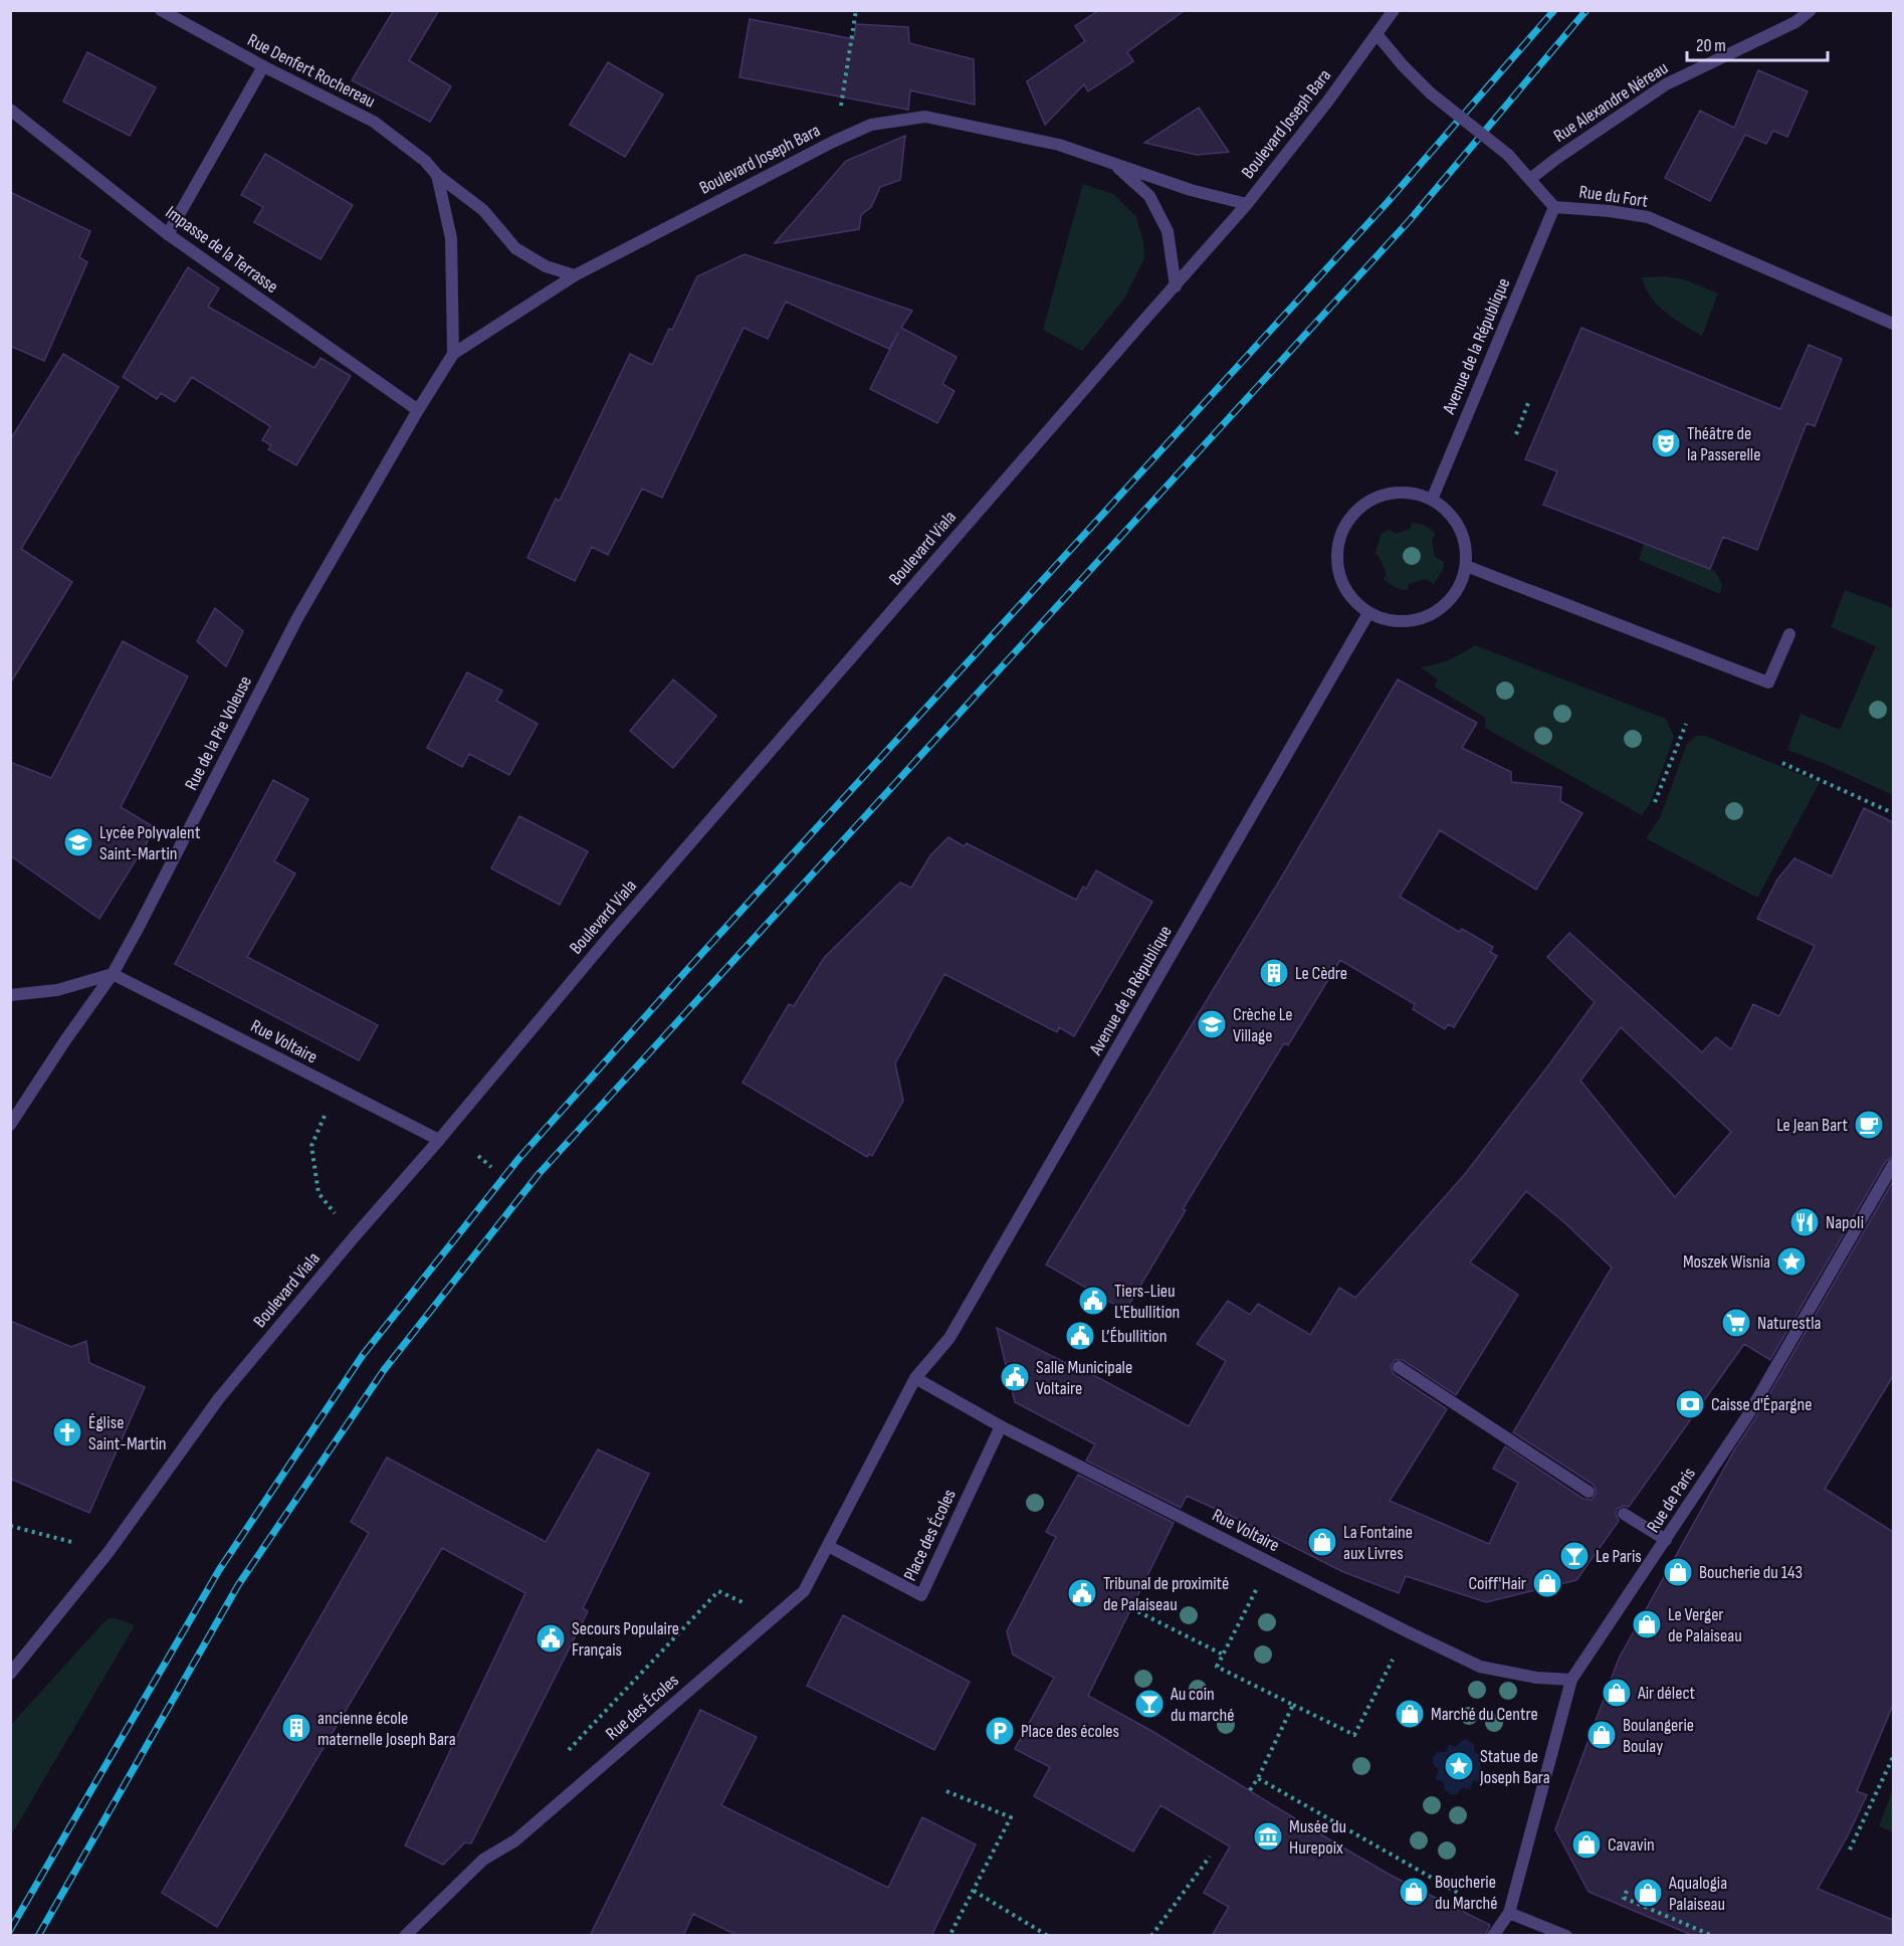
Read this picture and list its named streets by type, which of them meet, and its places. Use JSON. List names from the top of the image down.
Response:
{
  "streets": {
    "street": [
      "Rue Denfert Rochereau",
      "Rue Alexandre Néreau",
      "Boulevard Joseph Bara",
      "Rue du Fort",
      "Impasse de la Terrasse",
      "Avenue de la République",
      "Boulevard Viala",
      "Rue de la Pie Voleuse",
      "Rue Voltaire",
      "Rue de Paris",
      "Place des Écoles",
      "Rue des Écoles"
    ]
  },
  "crossings": [
    ["Rue Denfert Rochereau", "Boulevard Joseph Bara"],
    ["Rue Alexandre Néreau", "Rue du Fort"],
    ["Boulevard Joseph Bara", "Rue du Fort"],
    ["Boulevard Joseph Bara", "Boulevard Viala"],
    ["Boulevard Joseph Bara", "Rue de la Pie Voleuse"],
    ["Rue du Fort", "Avenue de la République"],
    ["Impasse de la Terrasse", "Rue de la Pie Voleuse"],
    ["Avenue de la République", "Rue Voltaire"],
    ["Avenue de la République", "Rue des Écoles"],
    ["Boulevard Viala", "Rue Voltaire"],
    ["Rue de la Pie Voleuse", "Rue Voltaire"],
    ["Rue Voltaire", "Rue de Paris"],
    ["Rue Voltaire", "Place des Écoles"],
    ["Rue Voltaire", "Rue des Écoles"],
    ["Place des Écoles", "Rue des Écoles"]
  ],
  "places": {
    "theatre": ["Théâtre de la Passerelle"],
    "school or university": ["Lycée Polyvalent Saint-Martin", "Crèche Le Village"],
    "building": ["Le Cèdre", "ancienne école maternelle Joseph Bara"],
    "cafe": ["Le Jean Bart"],
    "restaurant": ["Napoli"],
    "place": ["Moszek Wisnia", "Statue de Joseph Bara"],
    "public building": [
      "Tiers-Lieu L'Ebullition",
      "L’Ébullition",
      "Salle Municipale Voltaire",
      "Tribunal de proximité de Palaiseau",
      "Secours Populaire Français"
    ],
    "supermarket": ["Naturestla"],
    "bank": ["Caisse d'Épargne"],
    "church": ["Église Saint-Martin"],
    "shop": [
      "La Fontaine aux Livres",
      "Boucherie du 143",
      "Coiff'Hair",
      "Le Verger de Palaiseau",
      "Air délect",
      "Marché du Centre",
      "Boulangerie Boulay",
      "Cavavin",
      "Boucherie du Marché",
      "Aqualogia Palaiseau"
    ],
    "bar": ["Le Paris", "Au coin du marché"],
    "parking": ["Place des écoles"],
    "museum": ["Musée du Hurepoix"]
  },
  "scale_bar": "20 m"
}
